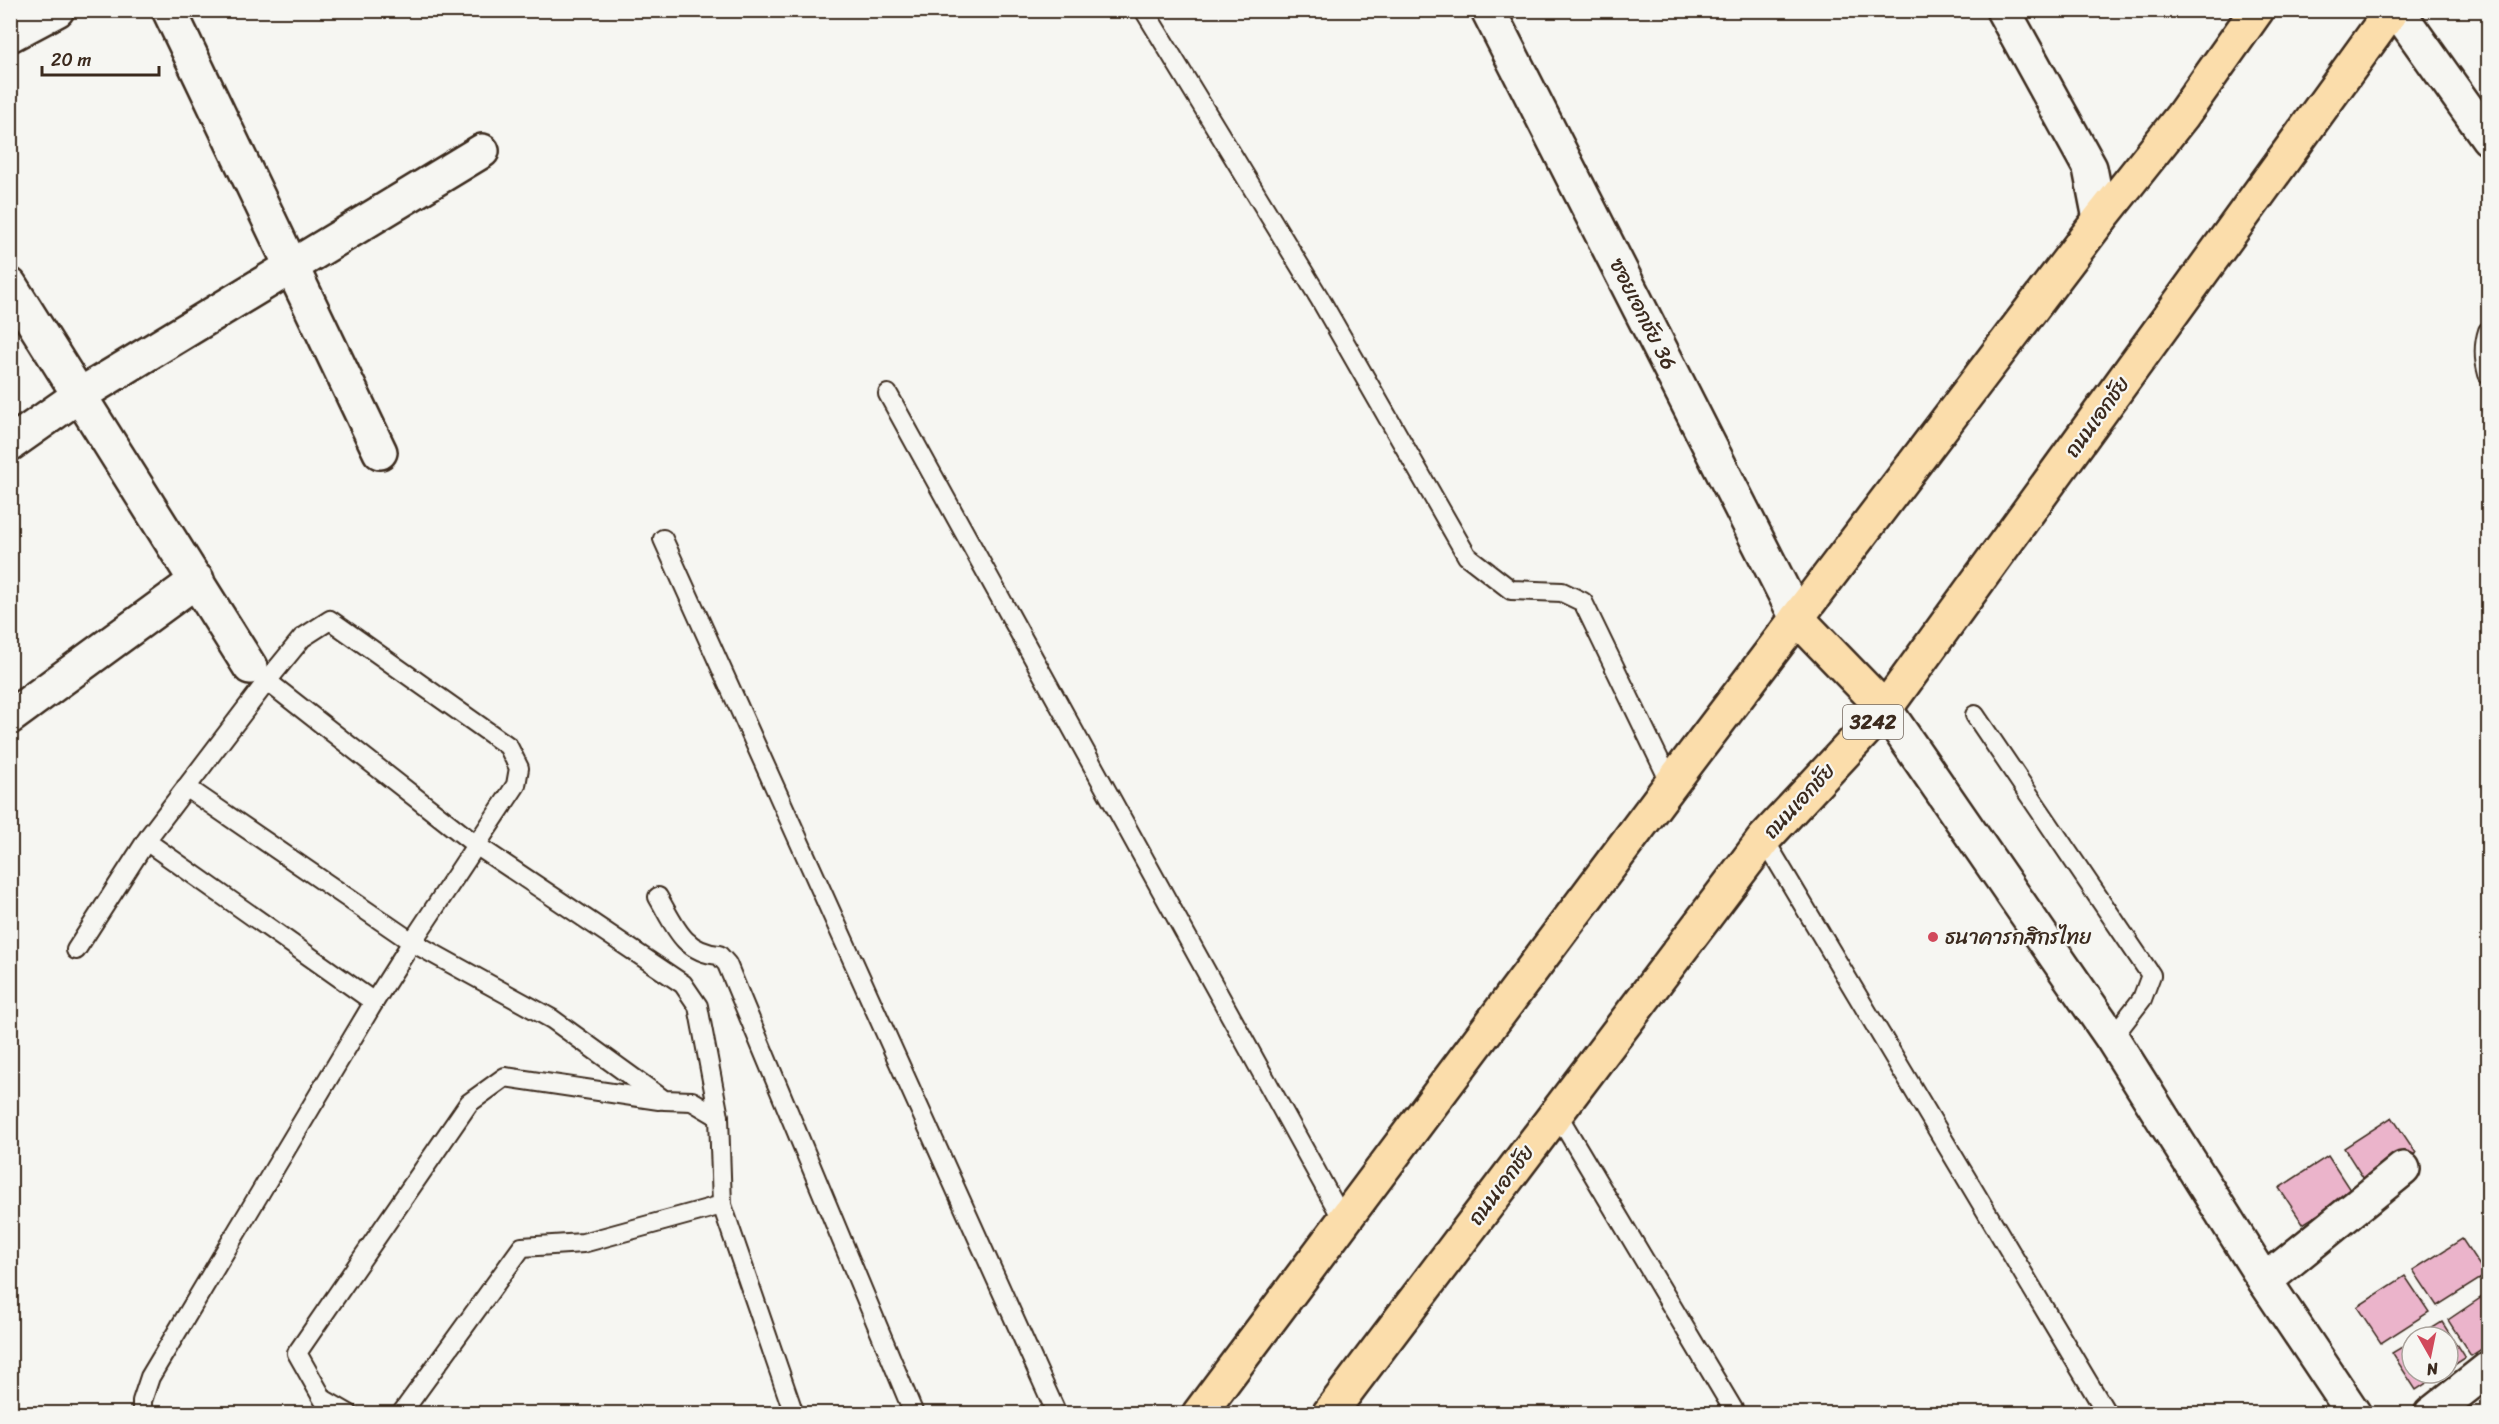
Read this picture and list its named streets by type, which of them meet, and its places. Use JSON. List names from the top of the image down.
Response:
{
  "streets": {
    "main road": ["ถนนเอกชัย", "3242"],
    "street": ["ซอยเอกชัย 36"]
  },
  "places": ["ธนาคารกสิกรไทย"],
  "scale_bar": "20 m",
  "north": "bottom"
}
